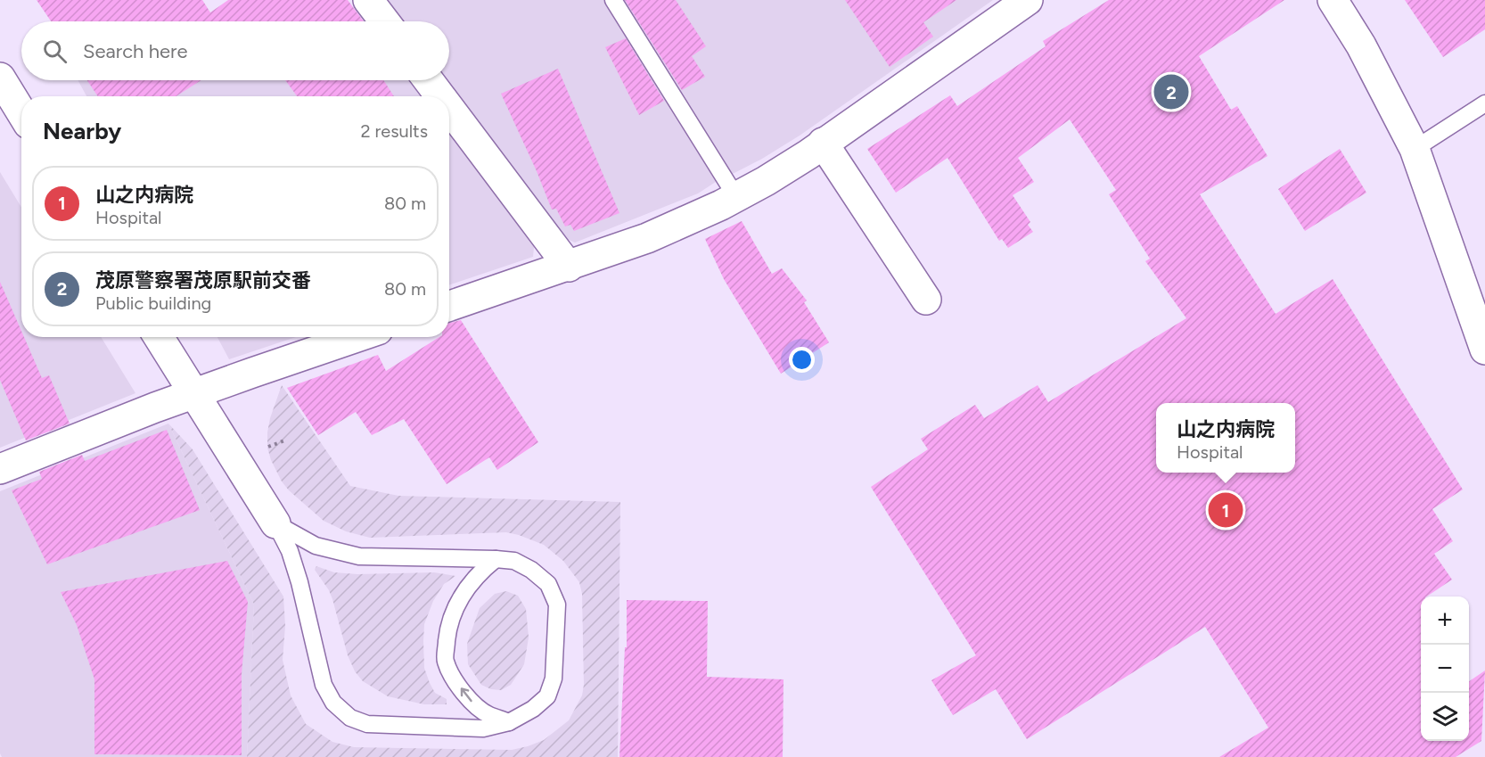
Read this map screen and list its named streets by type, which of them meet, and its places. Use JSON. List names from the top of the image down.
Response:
{
  "page": {
    "search": "Search here",
    "pins": ["2", "1"],
    "heading": ["Nearby", "2 results"],
    "list": [
      {
        "mark": "1",
        "name": "山之内病院",
        "note": "Hospital",
        "value": "80 m"
      },
      {
        "mark": "2",
        "name": "茂原警察署茂原駅前交番",
        "note": "Public building",
        "value": "80 m"
      }
    ],
    "popup": ["山之内病院", "Hospital"],
    "map_buttons": ["+", "−"]
  }
}
